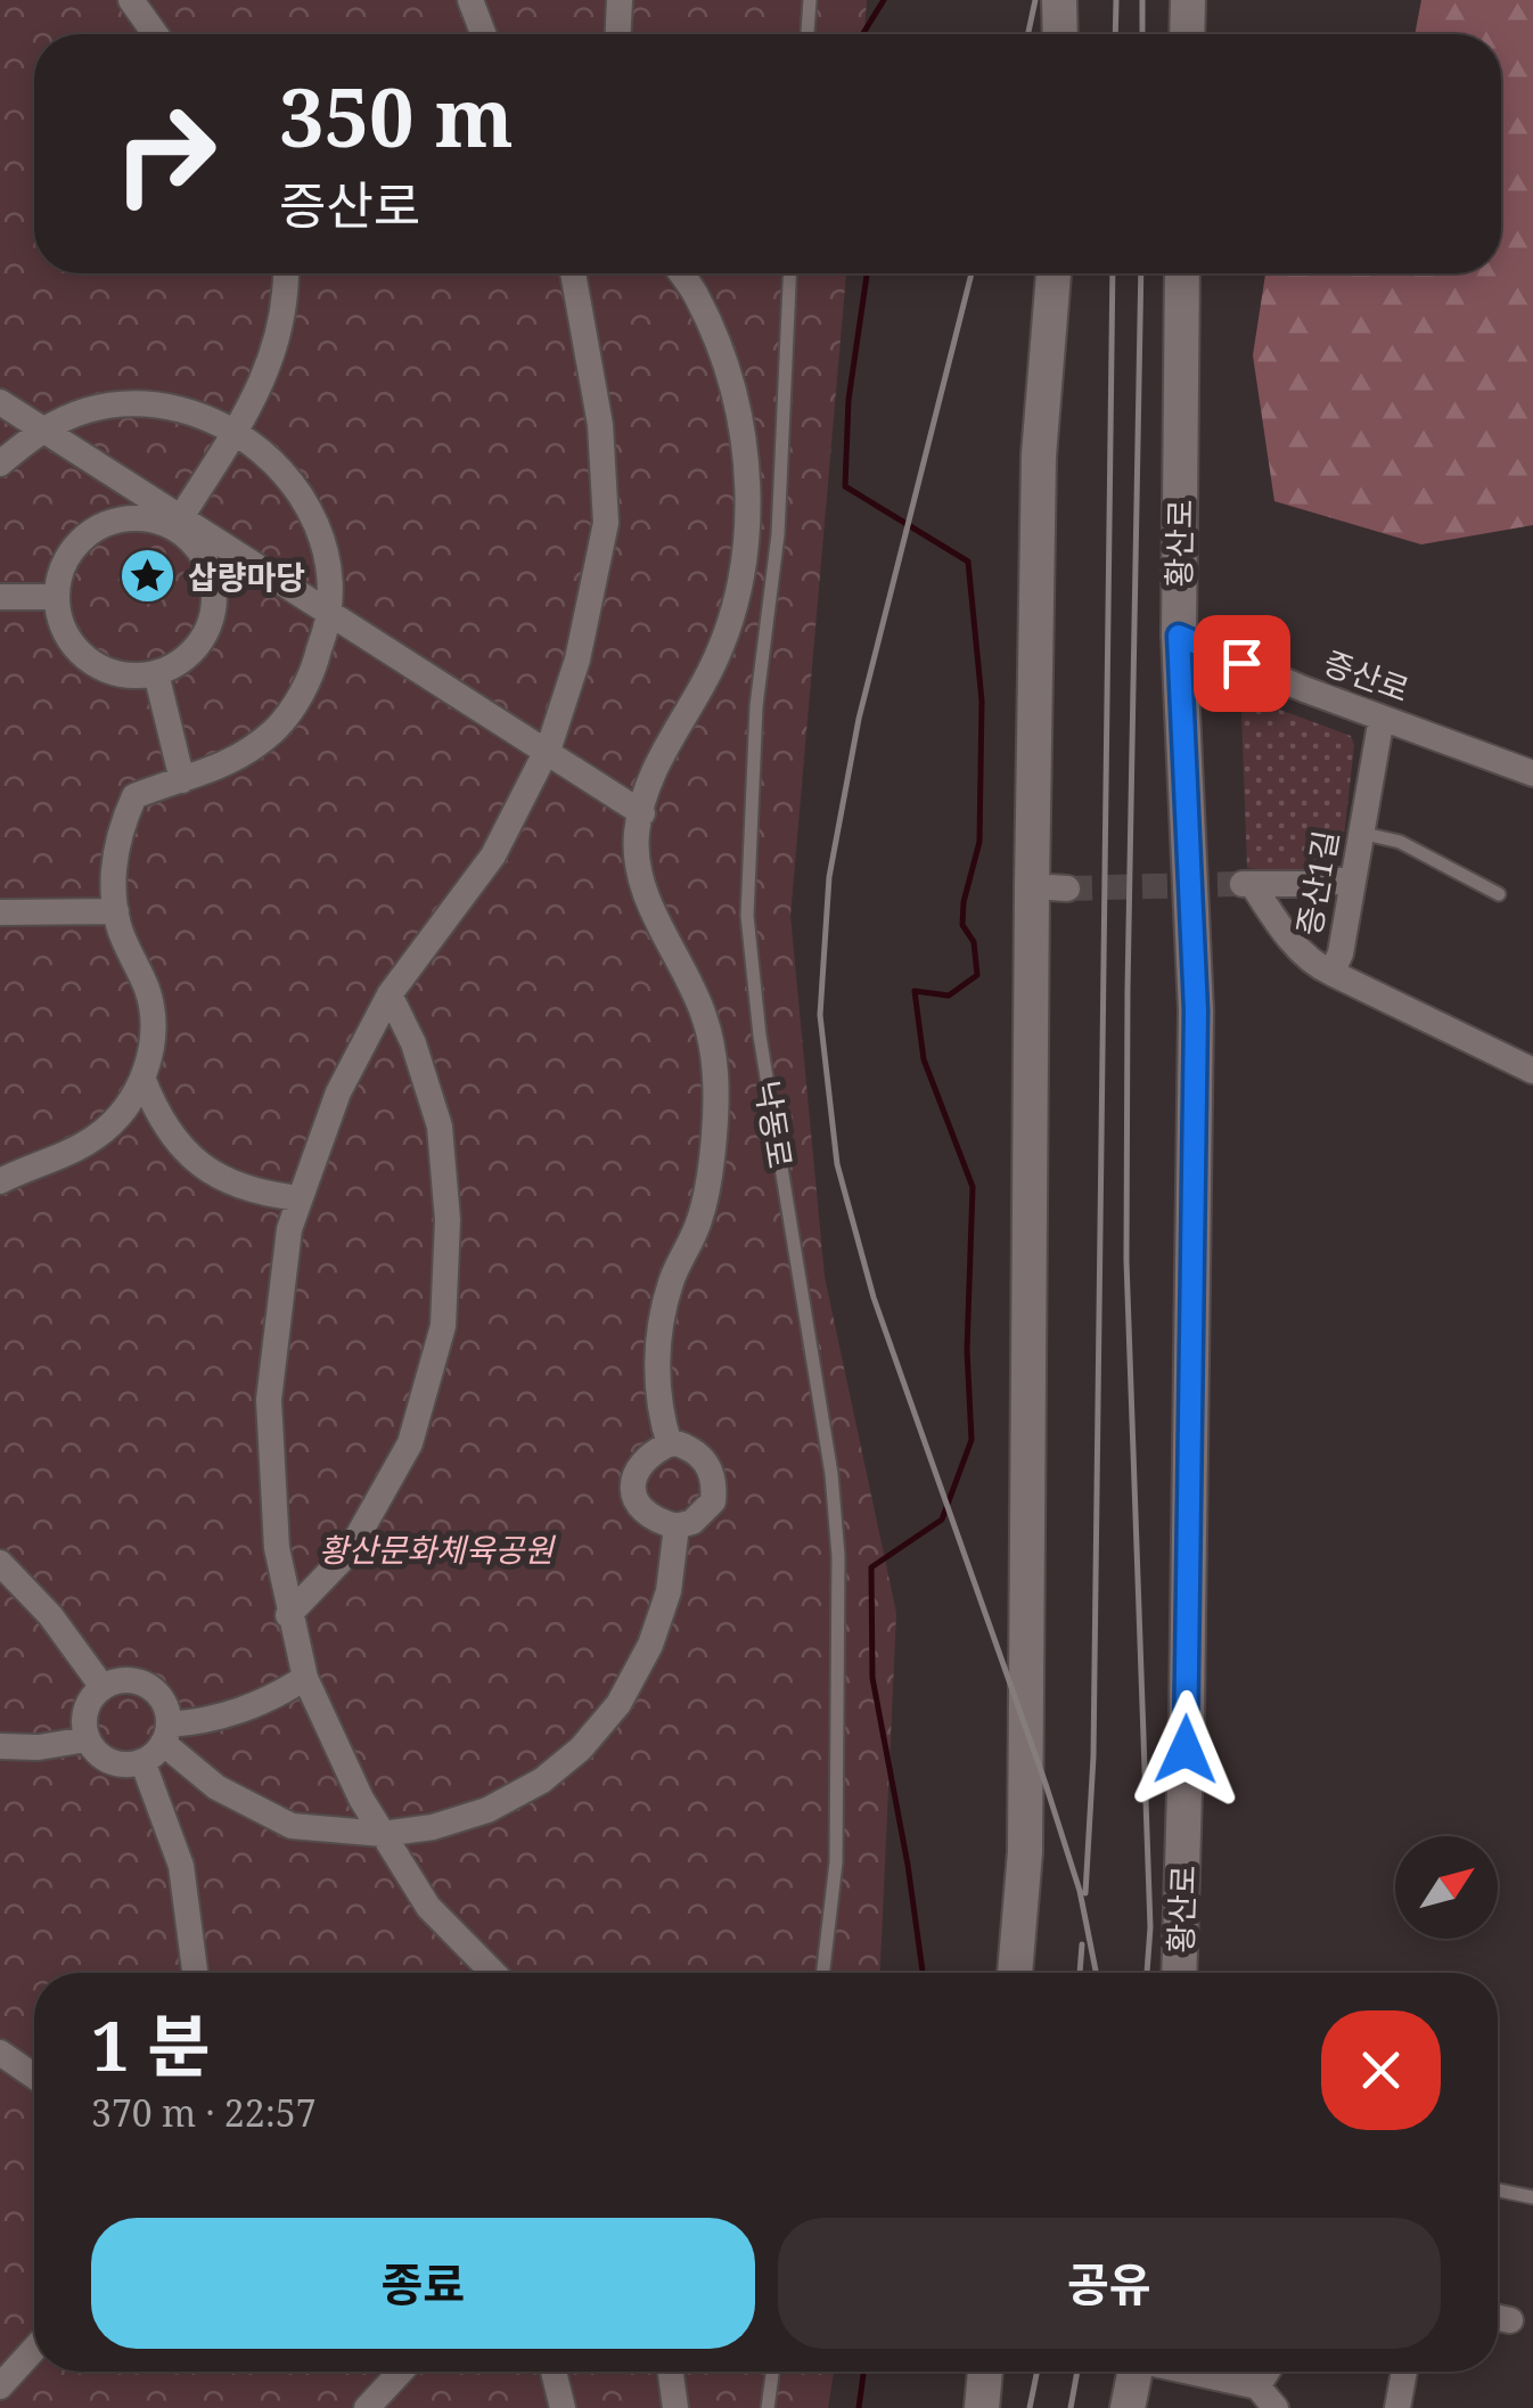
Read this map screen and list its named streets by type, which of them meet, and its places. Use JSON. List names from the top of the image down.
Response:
{
  "streets": {
    "street": ["황산로", "증산로", "증산1길"],
    "lane": ["낙동로"]
  },
  "crossings": [
    ["황산로", "증산로"],
    ["증산로", "증산1길"]
  ],
  "parks": ["황산문화체육공원"],
  "places": {
    "place": ["삽량마당"]
  },
  "north": "top right",
  "page": {
    "turn": ["350 m", "증산로"],
    "heading": ["1 분", "370 m · 22:57"],
    "buttons": ["종료", "공유"]
  }
}
